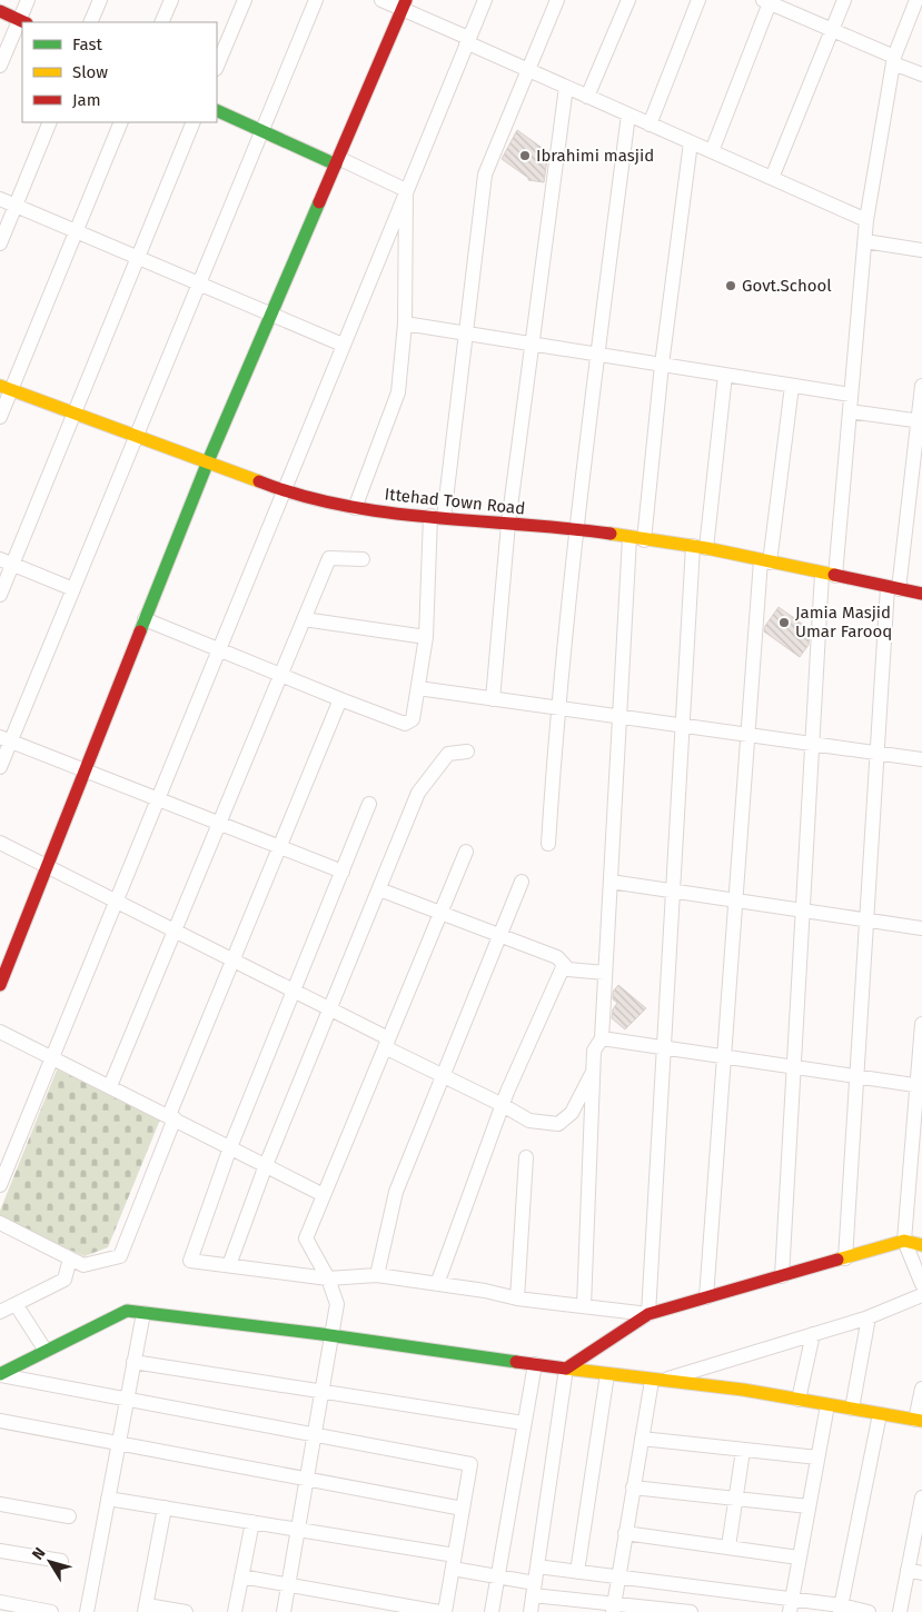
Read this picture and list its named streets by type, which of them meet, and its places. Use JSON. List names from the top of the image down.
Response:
{
  "streets": {
    "street": ["Ittehad Town Road"]
  },
  "places": ["Ibrahimi masjid", "Govt.School", "Jamia Masjid Umar Farooq"],
  "legend": ["Fast", "Slow", "Jam"],
  "north": "top left"
}
